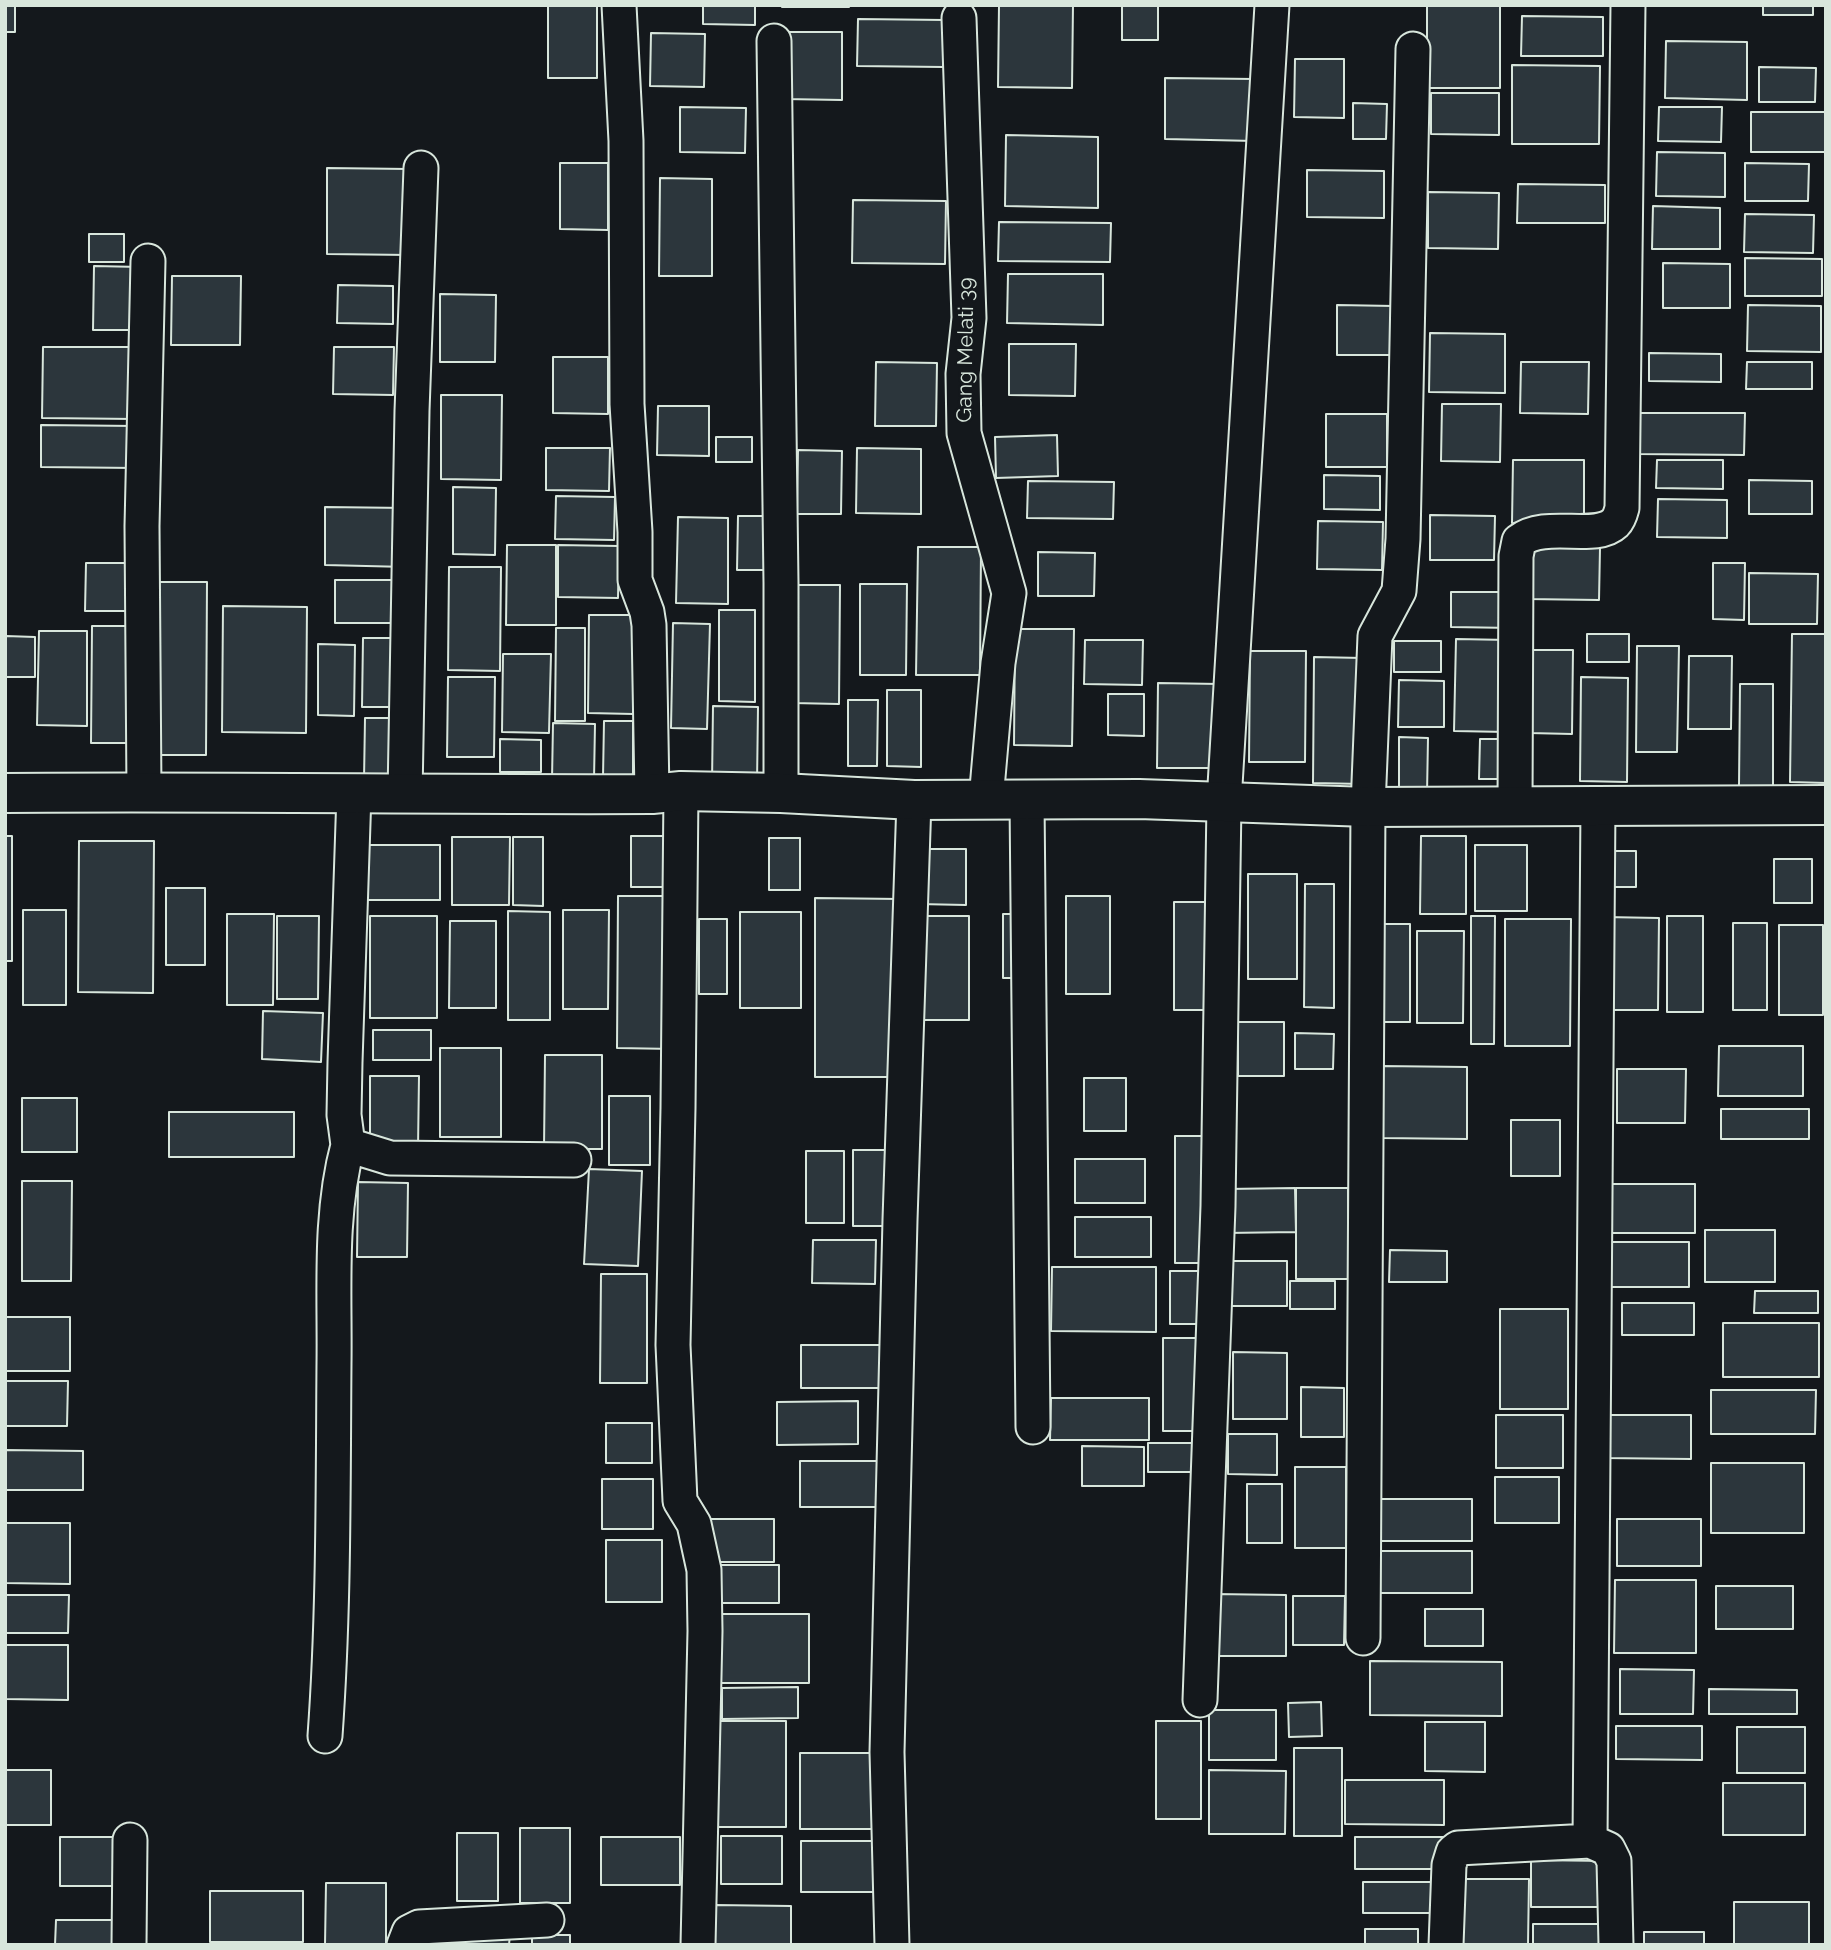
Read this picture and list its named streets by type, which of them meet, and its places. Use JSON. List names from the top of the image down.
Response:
{
  "streets": {
    "street": ["Gang Melati 39"]
  }
}
